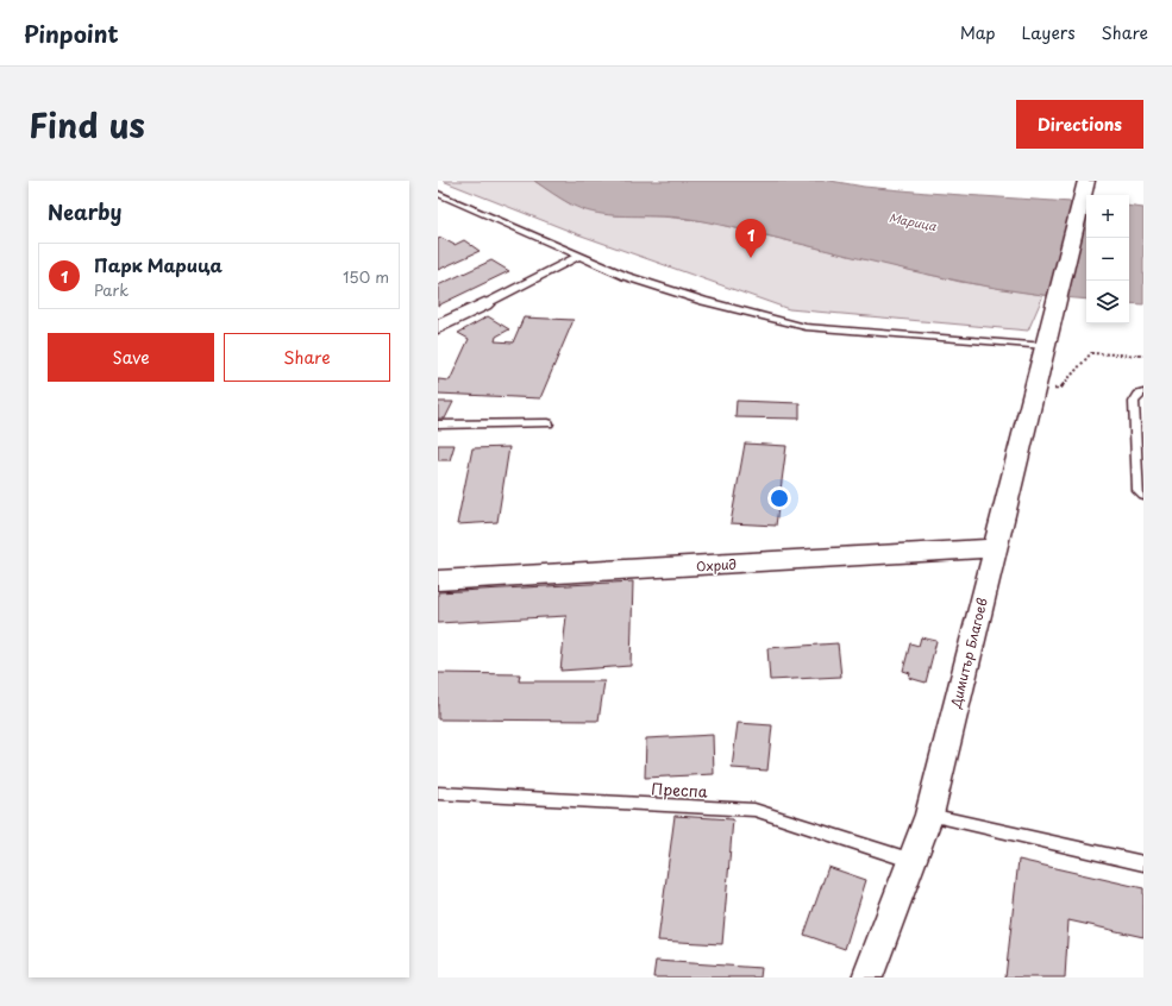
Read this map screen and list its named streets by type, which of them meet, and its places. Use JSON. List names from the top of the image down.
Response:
{
  "streets": {
    "street": ["Охрид", "Димитър Благоев"],
    "lane": ["Преспа"]
  },
  "crossings": [
    ["Охрид", "Димитър Благоев"],
    ["Димитър Благоев", "Преспа"]
  ],
  "water": ["Марица"],
  "page": {
    "header": "Pinpoint",
    "nav": ["Map", "Layers", "Share"],
    "title": "Find us",
    "buttons": [
      "Directions",
      ["Save", "Share"]
    ],
    "heading": "Nearby",
    "map_buttons": ["+", "−"],
    "pins": "1",
    "list": [
      {
        "mark": "1",
        "name": "Парк Марица",
        "note": "Park",
        "value": "150 m"
      }
    ]
  }
}
